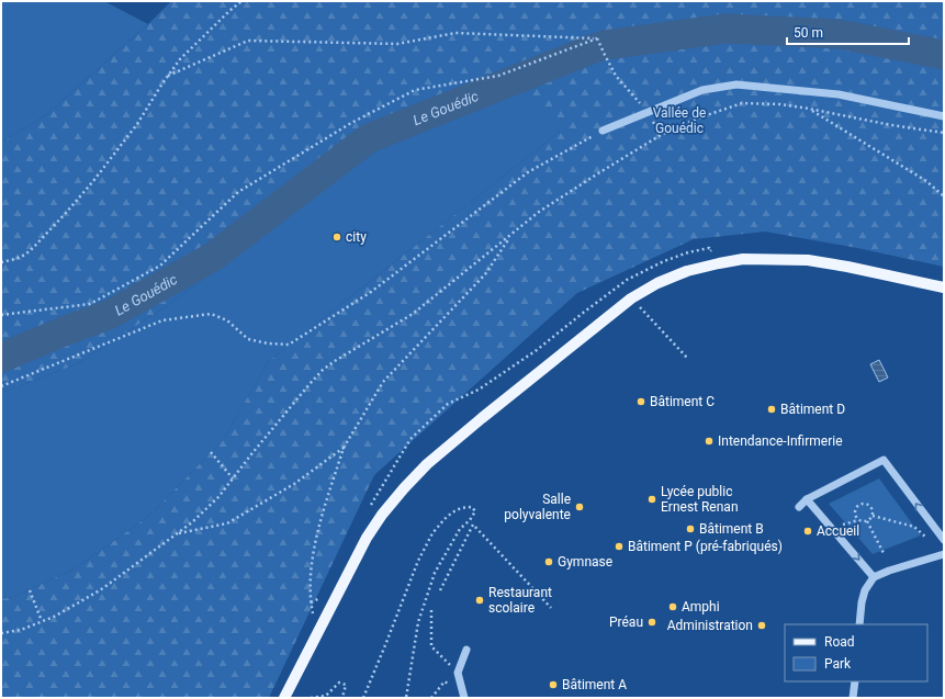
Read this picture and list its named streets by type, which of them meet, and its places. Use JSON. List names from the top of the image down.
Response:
{
  "water": ["Le Gouédic"],
  "parks": ["Vallée de Gouédic"],
  "places": [
    "city",
    "Bâtiment C",
    "Bâtiment D",
    "Intendance-Infirmerie",
    "Lycée public Ernest Renan",
    "Salle polyvalente",
    "Bâtiment B",
    "Accueil",
    "Bâtiment P (pré-fabriqués)",
    "Gymnase",
    "Restaurant scolaire",
    "Amphi",
    "Préau",
    "Administration",
    "Bâtiment A"
  ],
  "legend": ["Road", "Park"],
  "scale_bar": "50 m"
}
